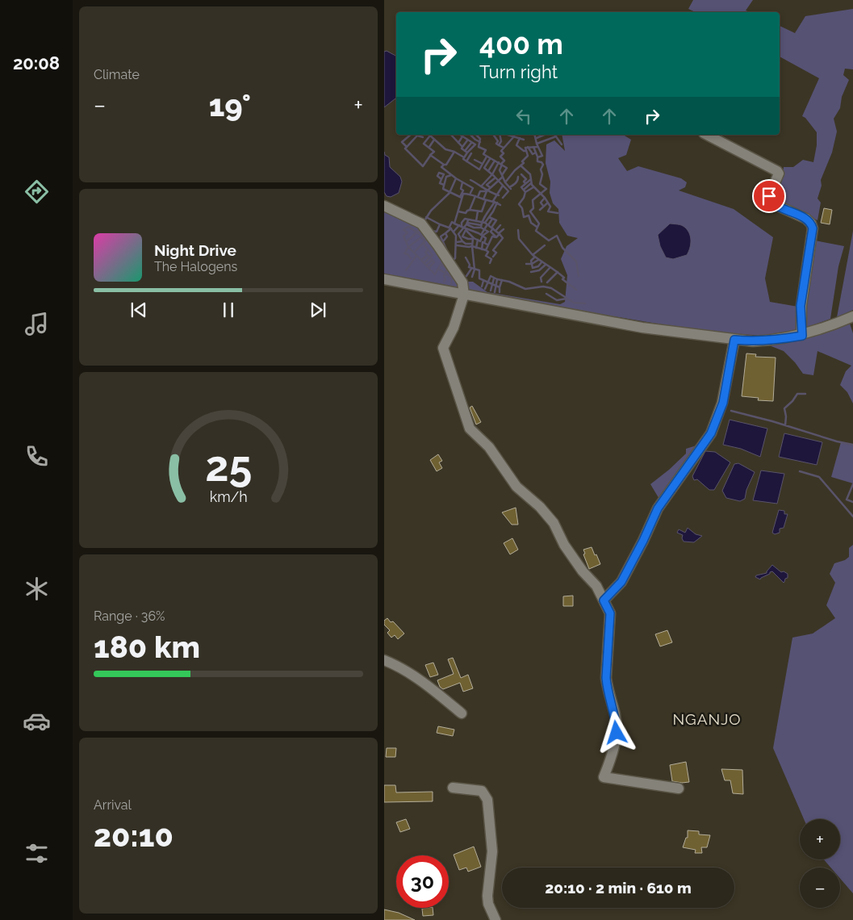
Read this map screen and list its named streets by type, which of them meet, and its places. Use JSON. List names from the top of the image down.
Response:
{
  "districts": ["NGANJO"],
  "page": {
    "tabs": "20:08",
    "tile": [
      "Climate",
      ["Range · 36%", "180 km"],
      ["Arrival", "20:10"]
    ],
    "turn": ["400 m", "Turn right"],
    "heat": ["−", "19°", "+"],
    "song": ["Night Drive", "The Halogens"],
    "map_buttons": ["+", "−"],
    "limit": "30",
    "trip": "20:10 · 2 min · 610 m",
    "gauge": ["25", "km/h"]
  }
}
